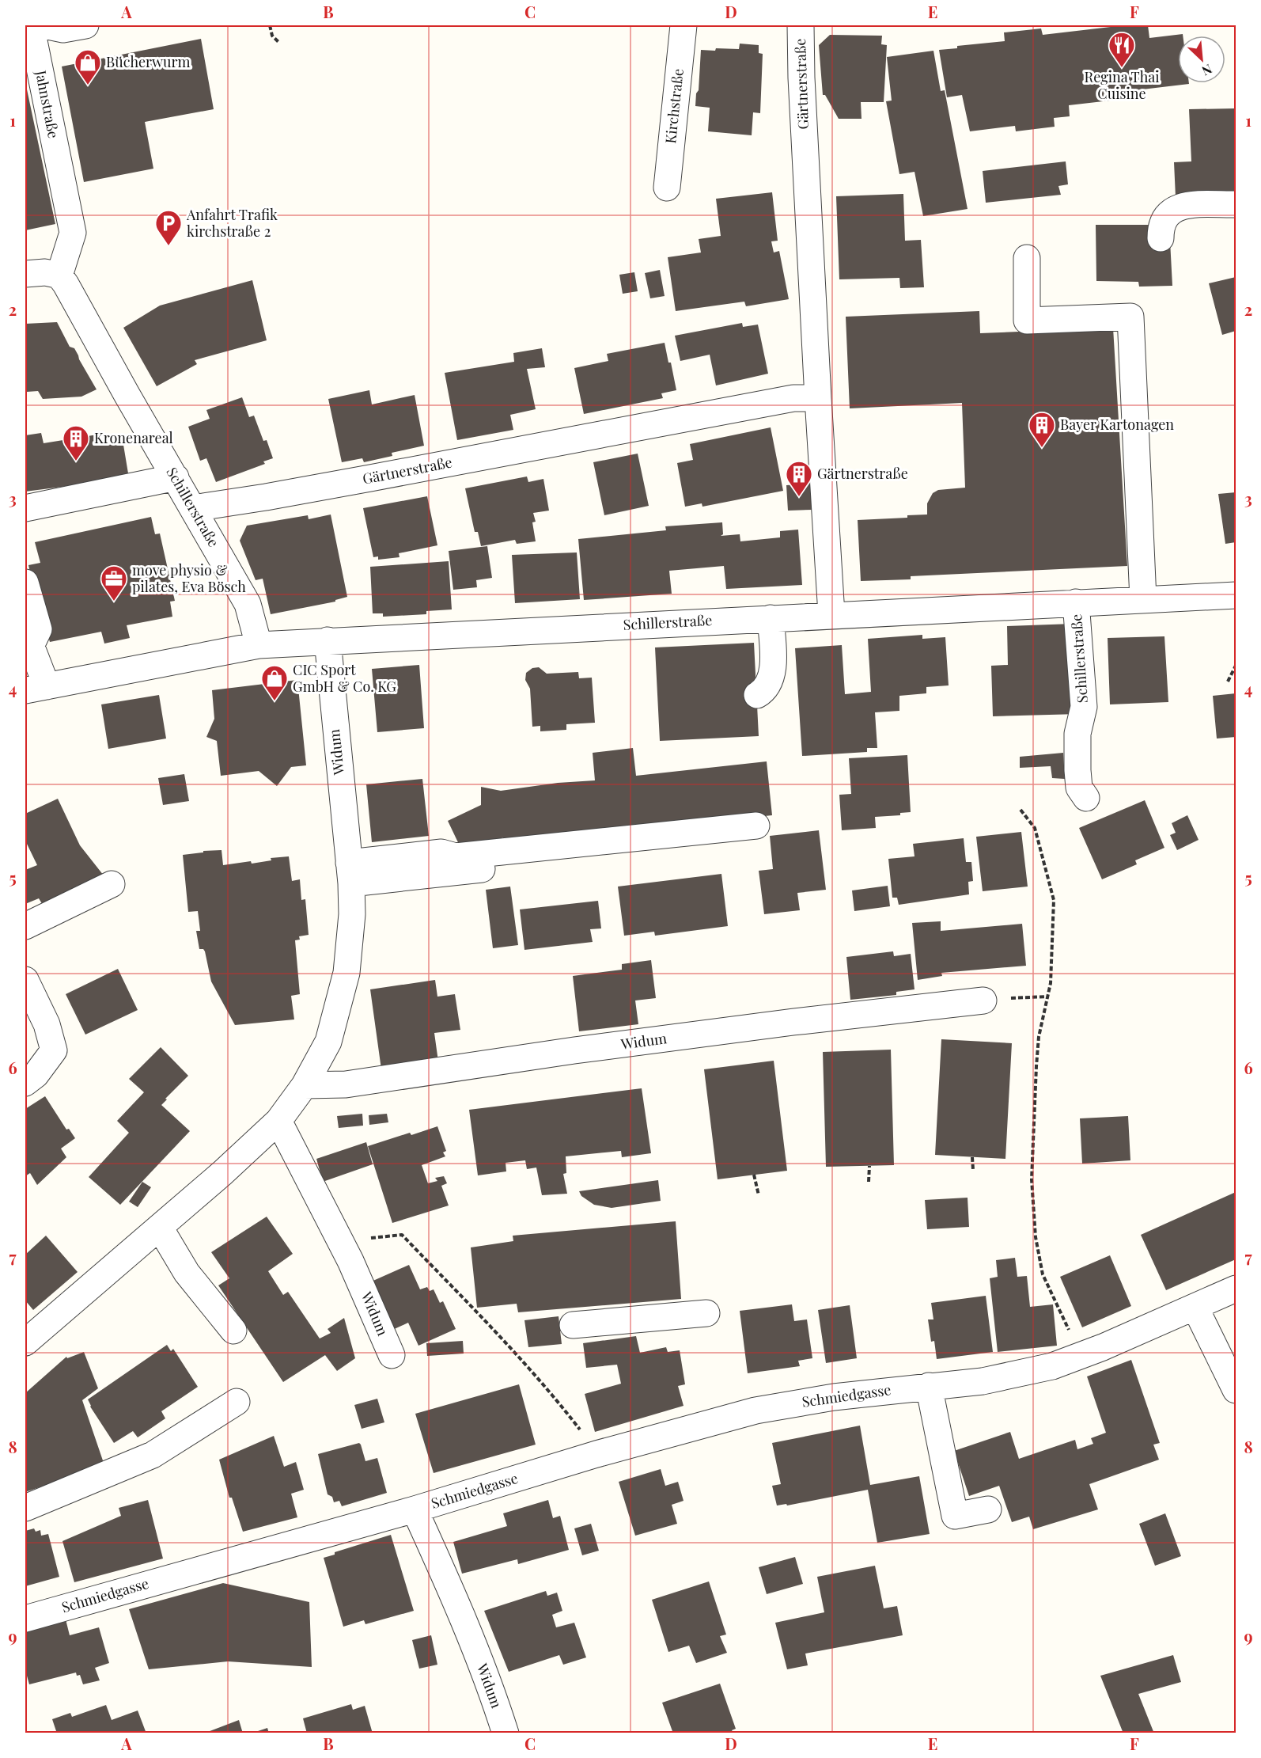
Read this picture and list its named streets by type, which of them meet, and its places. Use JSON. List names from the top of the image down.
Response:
{
  "streets": {
    "street": [
      "Gärtnerstraße",
      "Jahnstraße",
      "Kirchstraße",
      "Schillerstraße",
      "Widum",
      "Schmiedgasse"
    ]
  },
  "crossings": [
    ["Gärtnerstraße", "Schillerstraße"],
    ["Jahnstraße", "Schillerstraße"],
    ["Schillerstraße", "Widum"],
    ["Widum", "Schmiedgasse"]
  ],
  "places": {
    "restaurant": ["Regina Thai Cuisine"],
    "shop": ["Bücherwurm", "CIC Sport GmbH & Co. KG"],
    "parking": ["Anfahrt Trafik kirchstraße 2"],
    "building": ["Bayer Kartonagen", "Kronenareal", "Gärtnerstraße"],
    "office": ["move physio & pilates, Eva Bösch"]
  },
  "north": "bottom right",
  "grid": {
    "columns": [
      "A",
      "B",
      "C",
      "D",
      "E",
      "F"
    ],
    "rows": [
      "1",
      "2",
      "3",
      "4",
      "5",
      "6",
      "7",
      "8",
      "9"
    ]
  }
}
